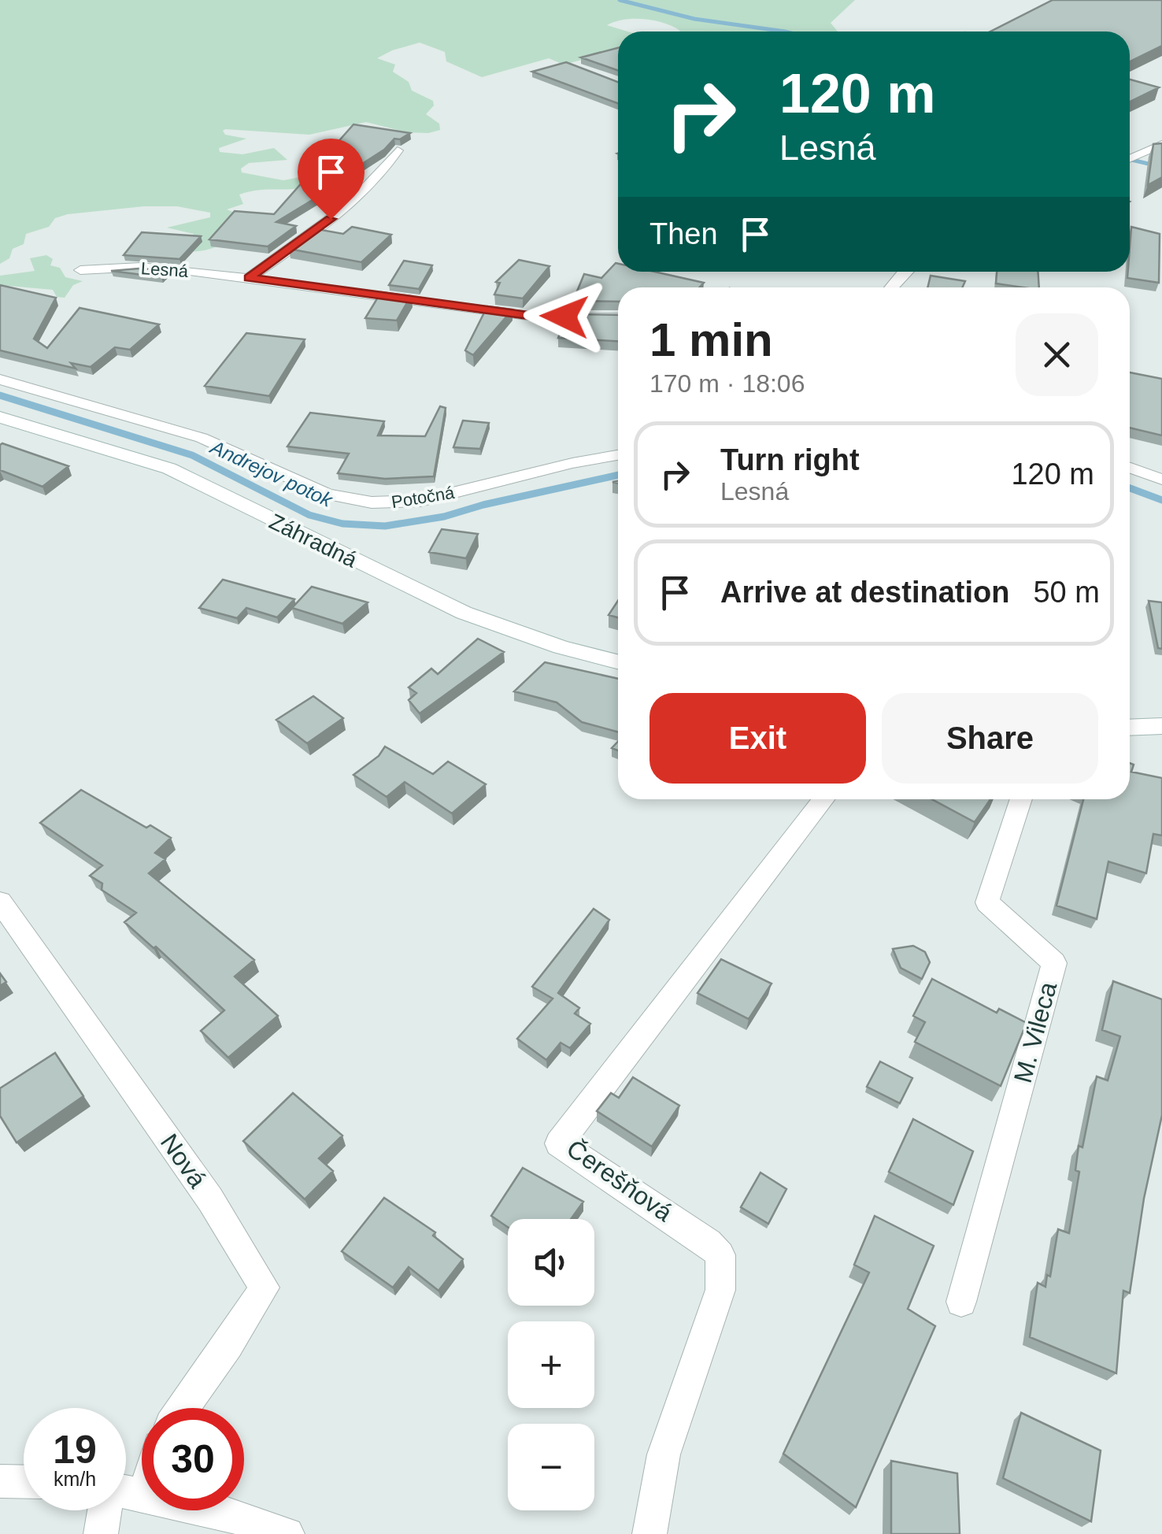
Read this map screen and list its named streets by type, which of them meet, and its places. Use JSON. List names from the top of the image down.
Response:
{
  "streets": {
    "street": [
      "Lesná",
      "Potočná",
      "Záhradná",
      "M. Vileca",
      "Nová",
      "Čerešňová"
    ]
  },
  "water": ["Andrejov potok"],
  "page": {
    "turn": ["120 m", "Lesná"],
    "then": "Then",
    "heading": ["1 min", "170 m · 18:06"],
    "list": [
      {
        "name": "Turn right",
        "note": "Lesná",
        "value": "120 m"
      },
      {
        "name": "Arrive at destination",
        "value": "50 m"
      }
    ],
    "buttons": ["Exit", "Share"],
    "map_buttons": ["+", "−"],
    "speed": "19 km/h",
    "limit": "30"
  }
}
